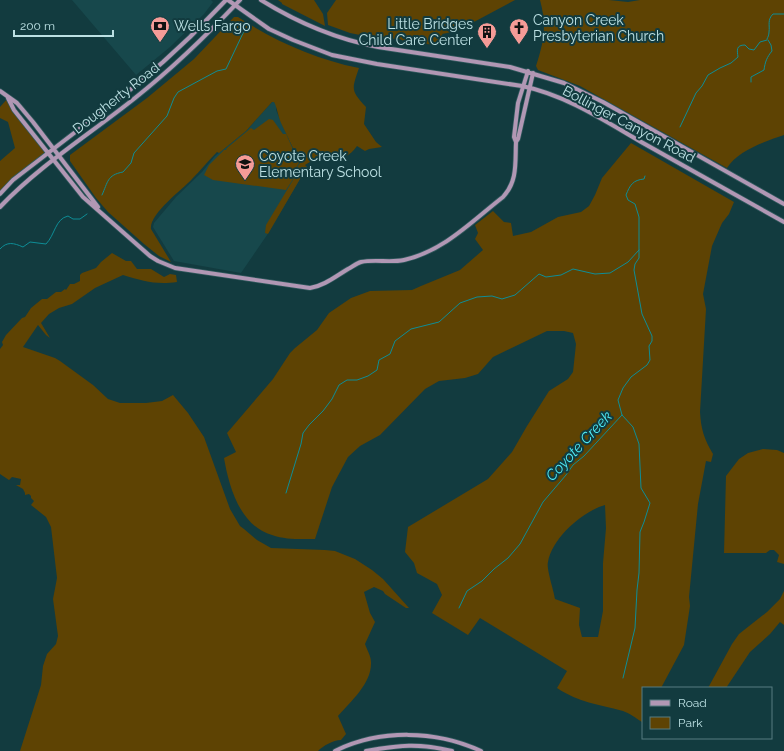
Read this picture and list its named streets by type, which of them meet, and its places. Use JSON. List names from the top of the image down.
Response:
{
  "streets": {
    "main road": ["Dougherty Road", "Bollinger Canyon Road"]
  },
  "crossings": [
    ["Dougherty Road", "Bollinger Canyon Road"]
  ],
  "water": ["Coyote Creek"],
  "places": {
    "bank": ["Wells Fargo"],
    "church": ["Canyon Creek Presbyterian Church"],
    "building": ["Little Bridges Child Care Center"],
    "school or university": ["Coyote Creek Elementary School"]
  },
  "legend": ["Road", "Park"],
  "scale_bar": "200 m"
}
